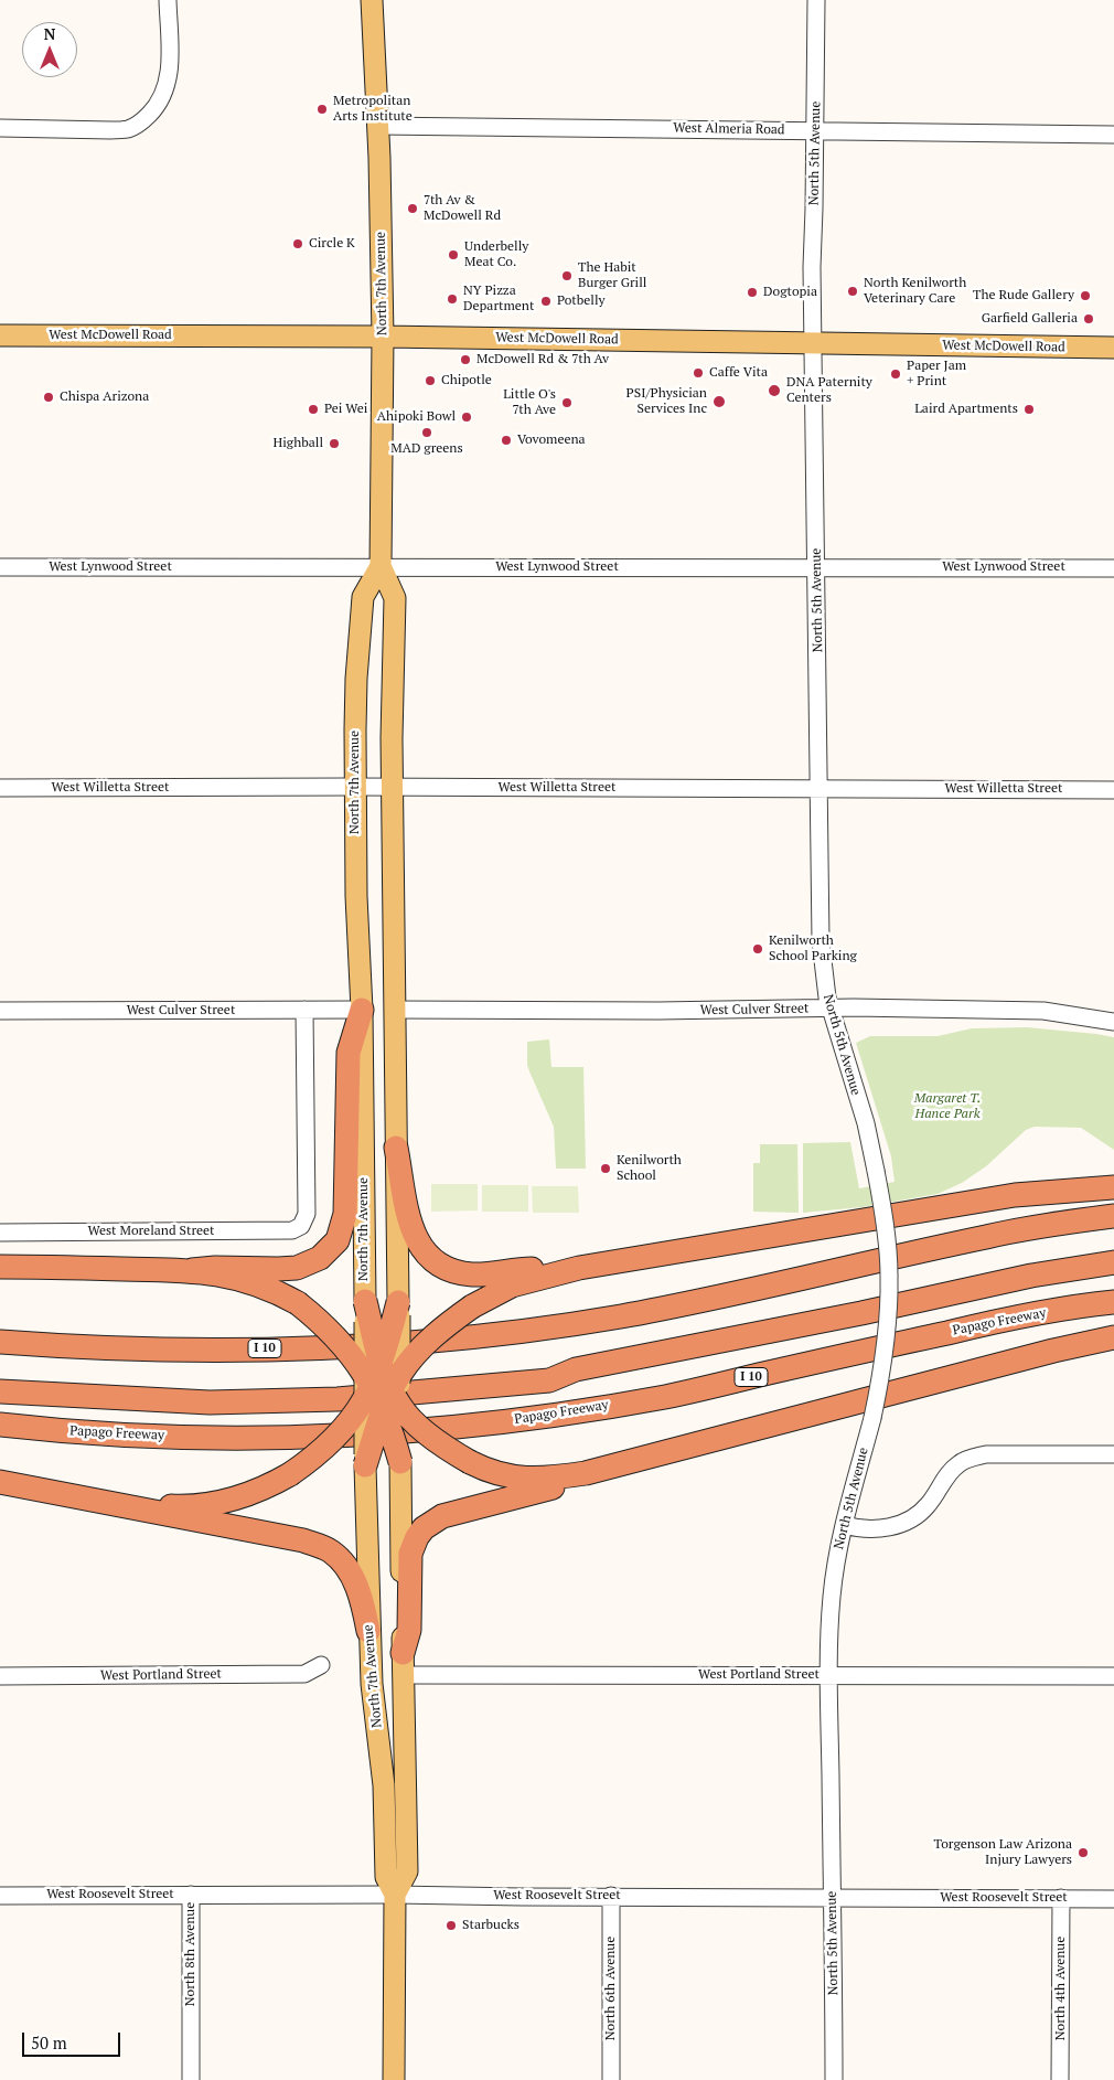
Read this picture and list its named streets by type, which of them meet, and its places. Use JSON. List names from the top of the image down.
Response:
{
  "streets": {
    "highway": ["Papago Freeway", "I 10"],
    "main road": ["North 7th Avenue", "West McDowell Road"],
    "street": [
      "West Almeria Road",
      "North 5th Avenue",
      "West Lynwood Street",
      "West Willetta Street",
      "West Culver Street",
      "West Moreland Street",
      "West Portland Street",
      "West Roosevelt Street",
      "North 8th Avenue",
      "North 6th Avenue",
      "North 4th Avenue"
    ]
  },
  "crossings": [
    ["West Almeria Road", "North 5th Avenue"],
    ["West Almeria Road", "North 7th Avenue"],
    ["North 5th Avenue", "West McDowell Road"],
    ["North 5th Avenue", "West Lynwood Street"],
    ["North 5th Avenue", "West Willetta Street"],
    ["North 5th Avenue", "West Culver Street"],
    ["North 5th Avenue", "West Portland Street"],
    ["North 5th Avenue", "West Roosevelt Street"],
    ["North 7th Avenue", "West McDowell Road"],
    ["North 7th Avenue", "West Lynwood Street"],
    ["North 7th Avenue", "West Willetta Street"],
    ["North 7th Avenue", "West Culver Street"],
    ["North 7th Avenue", "West Portland Street"],
    ["North 7th Avenue", "West Roosevelt Street"],
    ["West Culver Street", "West Moreland Street"],
    ["West Roosevelt Street", "North 8th Avenue"],
    ["West Roosevelt Street", "North 6th Avenue"],
    ["West Roosevelt Street", "North 4th Avenue"]
  ],
  "parks": ["Margaret T. Hance Park"],
  "places": [
    "Metropolitan Arts Institute",
    "7th Av & McDowell Rd",
    "Circle K",
    "Underbelly Meat Co.",
    "The Habit Burger Grill",
    "North Kenilworth Veterinary Care",
    "Dogtopia",
    "The Rude Gallery",
    "NY Pizza Department",
    "Potbelly",
    "Garfield Galleria",
    "McDowell Rd & 7th Av",
    "Caffe Vita",
    "Paper Jam + Print",
    "Chipotle",
    "DNA Paternity Centers",
    "Chispa Arizona",
    "PSI/Physician Services Inc",
    "Little O's 7th Ave",
    "Pei Wei",
    "Laird Apartments",
    "Ahipoki Bowl",
    "MAD greens",
    "Vovomeena",
    "Highball",
    "Kenilworth School Parking",
    "Kenilworth School",
    "Torgenson Law Arizona Injury Lawyers",
    "Starbucks"
  ],
  "scale_bar": "50 m",
  "north": "top"
}
